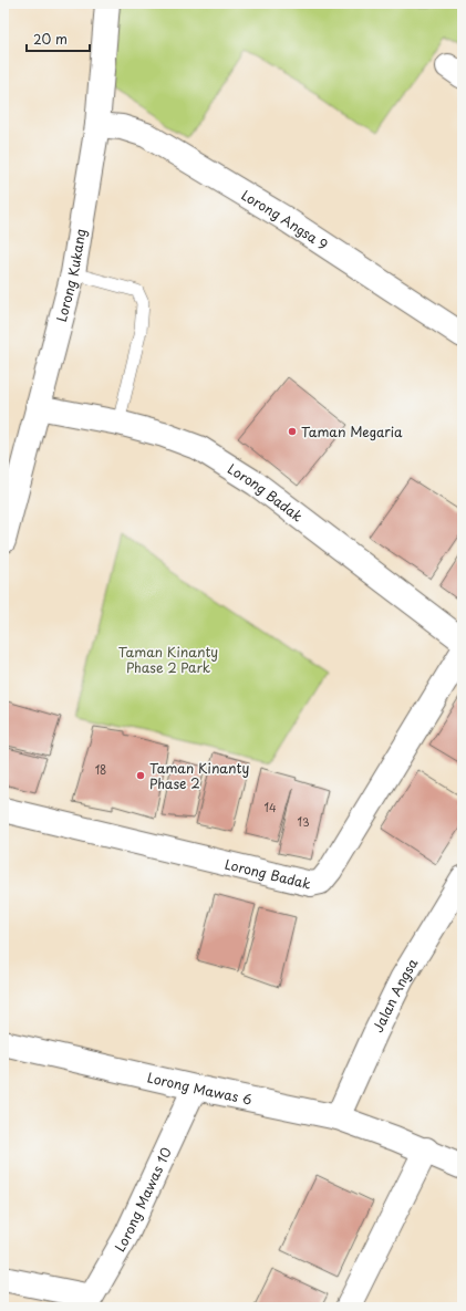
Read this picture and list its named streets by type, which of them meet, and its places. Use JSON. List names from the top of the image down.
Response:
{
  "streets": {
    "street": [
      "Lorong Angsa 9",
      "Lorong Kukang",
      "Lorong Badak",
      "Jalan Angsa",
      "Lorong Mawas 6",
      "Lorong Mawas 10"
    ]
  },
  "crossings": [
    ["Lorong Angsa 9", "Lorong Kukang"],
    ["Lorong Kukang", "Lorong Badak"],
    ["Jalan Angsa", "Lorong Mawas 6"],
    ["Lorong Mawas 6", "Lorong Mawas 10"]
  ],
  "parks": ["Taman Kinanty Phase 2 Park"],
  "places": ["Taman Megaria", "Taman Kinanty Phase 2"],
  "house_numbers": ["18", "14", "13"],
  "scale_bar": "20 m"
}
